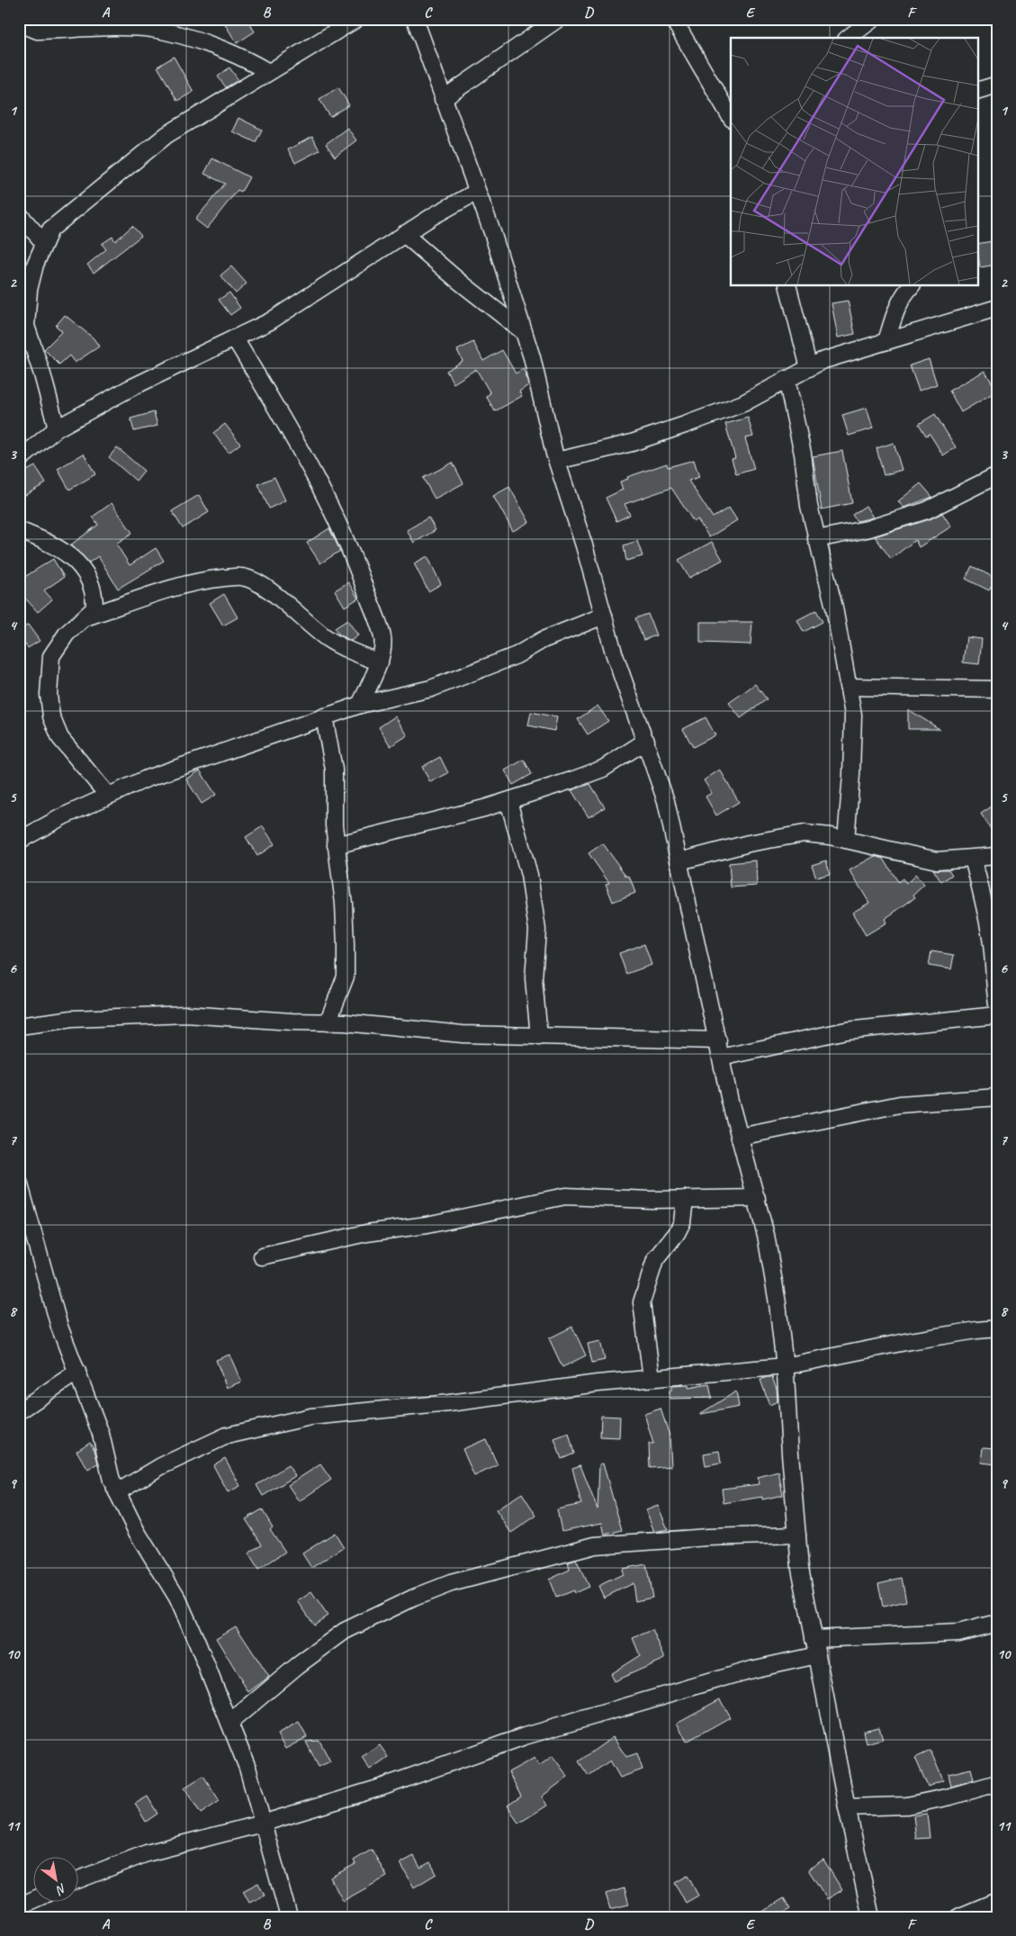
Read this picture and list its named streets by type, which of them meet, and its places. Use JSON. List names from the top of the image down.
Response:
{
  "north": "bottom right",
  "grid": {
    "columns": [
      "A",
      "B",
      "C",
      "D",
      "E",
      "F"
    ],
    "rows": [
      "1",
      "2",
      "3",
      "4",
      "5",
      "6",
      "7",
      "8",
      "9",
      "10",
      "11"
    ]
  }
}
